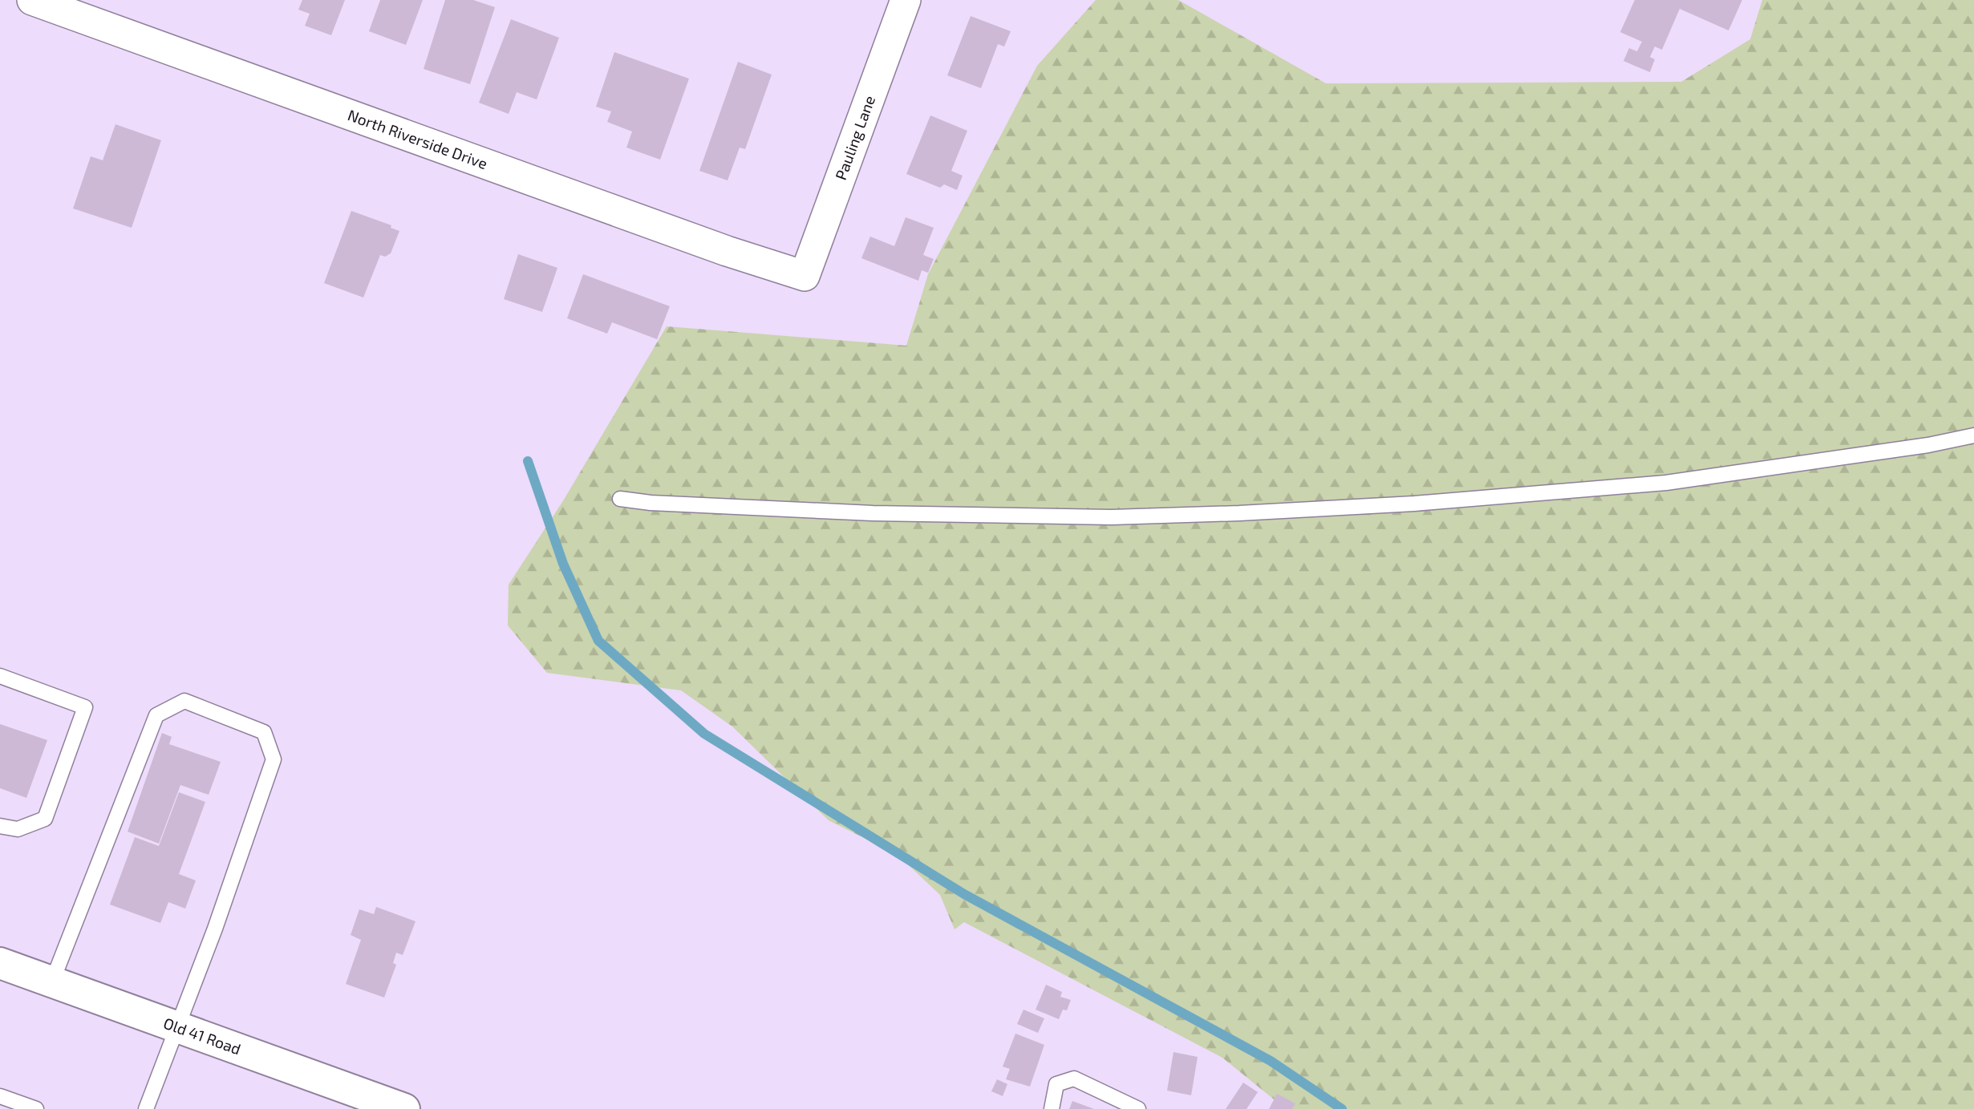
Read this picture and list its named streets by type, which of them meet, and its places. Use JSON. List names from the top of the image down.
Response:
{
  "streets": {
    "street": ["Pauling Lane", "North Riverside Drive", "Old 41 Road"]
  },
  "crossings": [
    ["Pauling Lane", "North Riverside Drive"]
  ]
}
